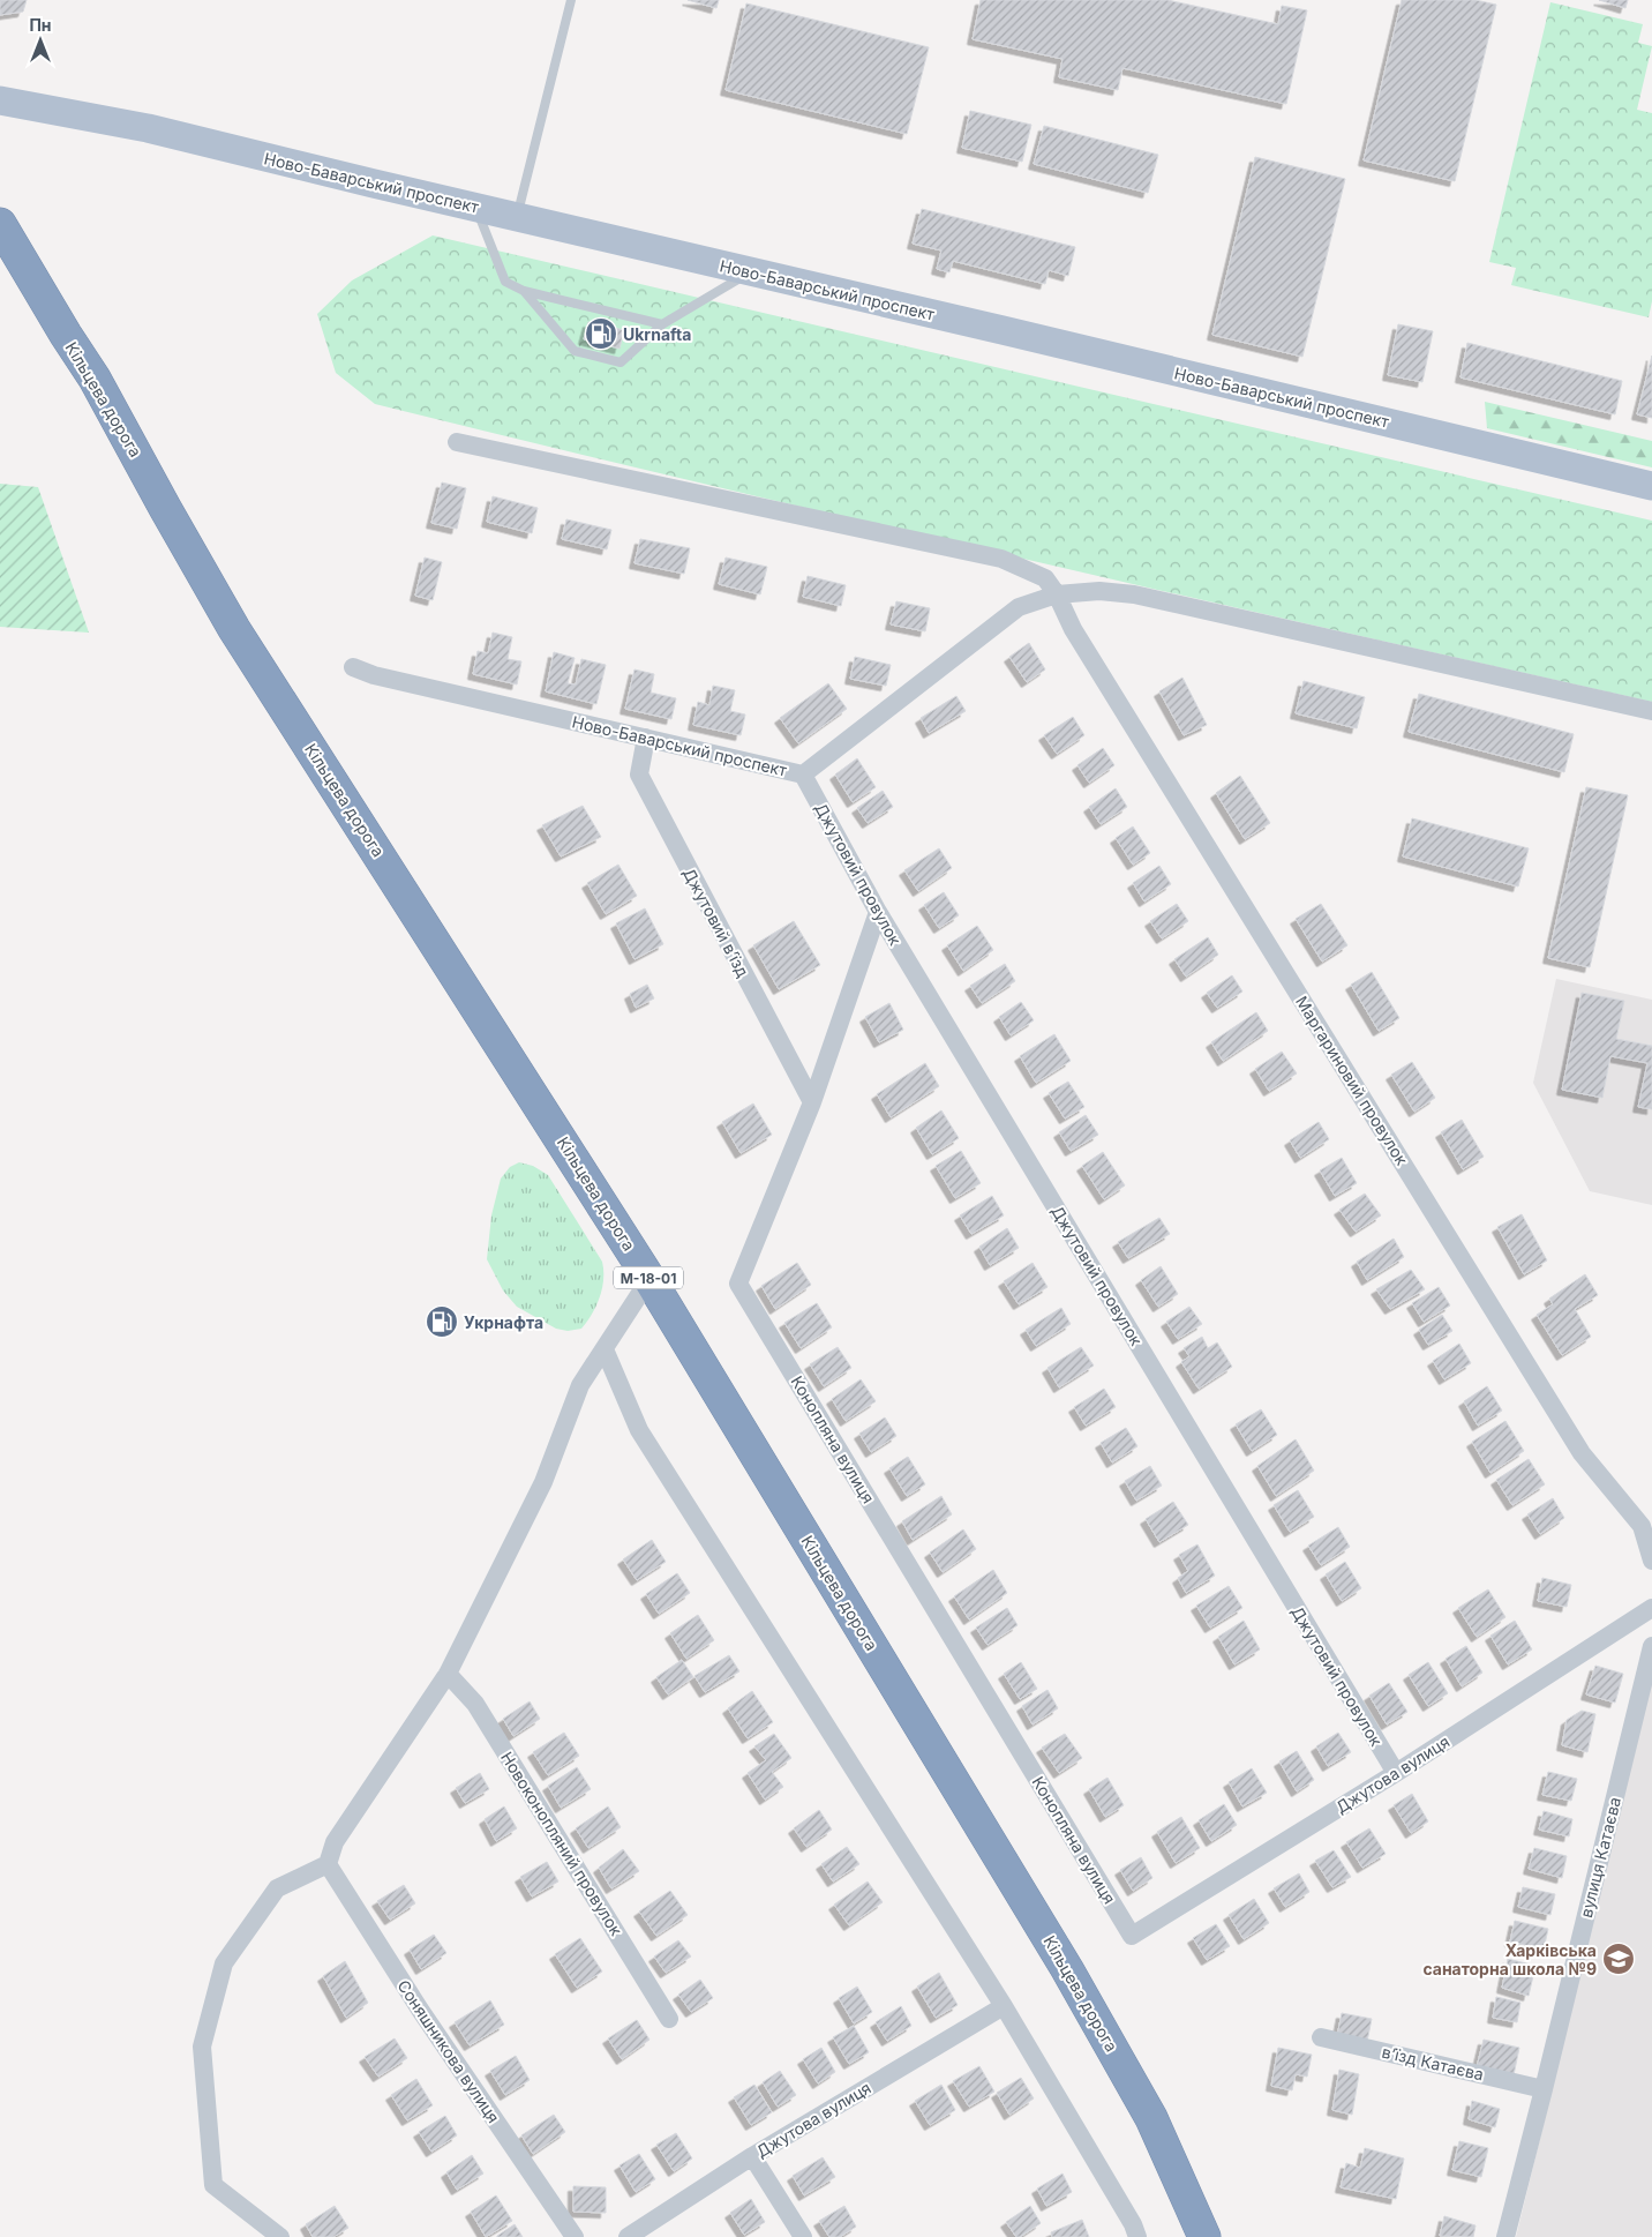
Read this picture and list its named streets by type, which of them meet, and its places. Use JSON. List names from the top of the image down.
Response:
{
  "streets": {
    "highway": ["Кільцева дорога", "М-18-01"],
    "main road": ["Ново-Баварський проспект"],
    "street": [
      "Джутовий провулок",
      "Джутовий в’їзд",
      "Маргариновий провулок",
      "Конопляна вулиця",
      "Джутова вулиця",
      "Новоконопляний провулок",
      "вулиця Катаєва",
      "Соняшникова вулиця",
      "в’їзд Катаєва"
    ]
  },
  "crossings": [
    ["Ново-Баварський проспект", "Джутовий провулок"],
    ["Ново-Баварський проспект", "Джутовий в’їзд"],
    ["Ново-Баварський проспект", "Маргариновий провулок"],
    ["Джутовий провулок", "Конопляна вулиця"],
    ["Джутовий провулок", "Джутова вулиця"],
    ["Джутовий в’їзд", "Конопляна вулиця"],
    ["Конопляна вулиця", "Джутова вулиця"],
    ["вулиця Катаєва", "в’їзд Катаєва"]
  ],
  "places": {
    "fuel station": ["Ukrnafta", "Укрнафта"],
    "school or university": ["Харківська санаторна школа №9"]
  },
  "north": "top"
}
